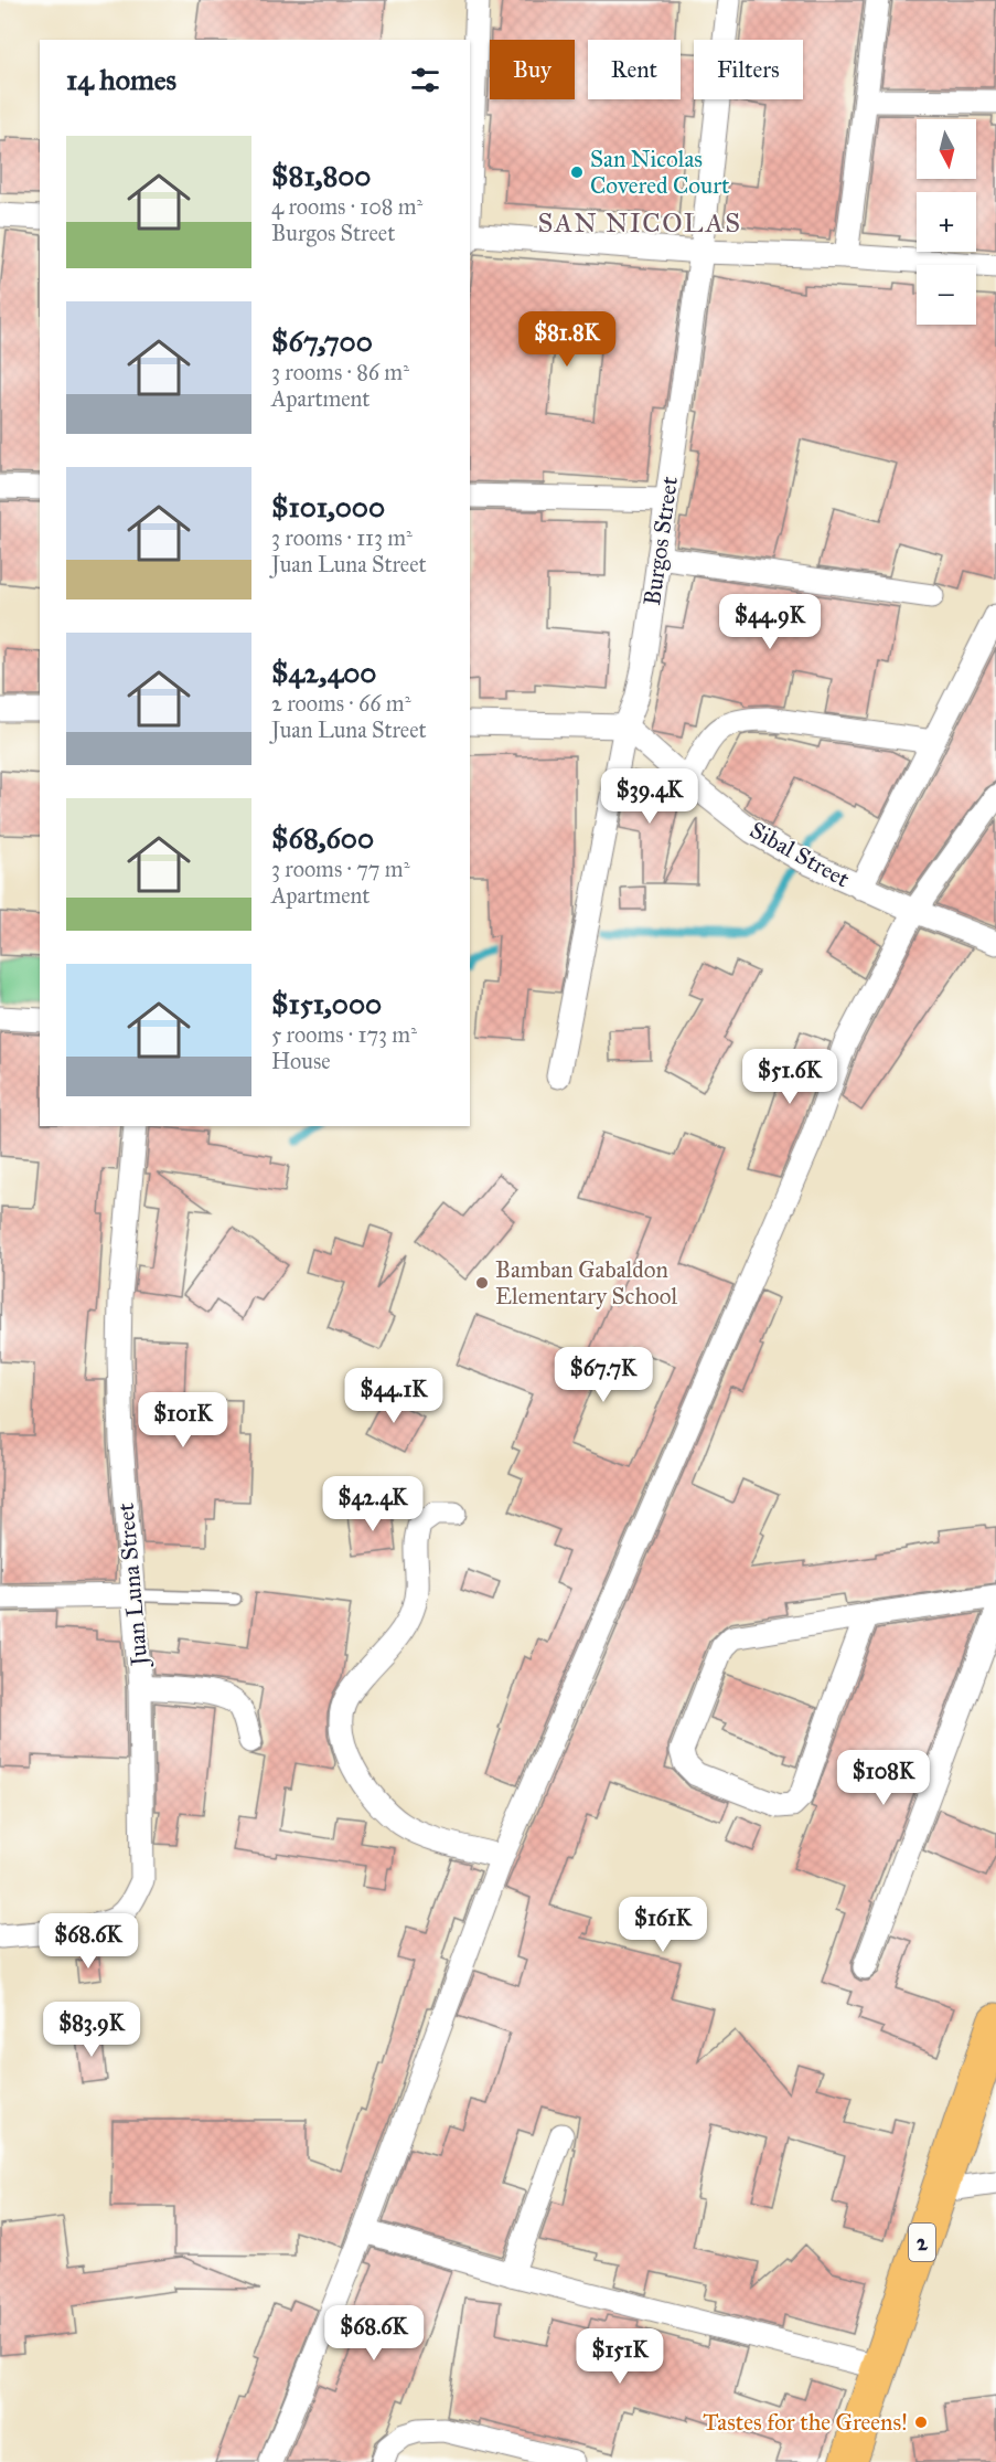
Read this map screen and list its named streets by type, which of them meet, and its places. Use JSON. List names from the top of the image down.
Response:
{
  "streets": {
    "highway": ["2"],
    "street": ["Burgos Street", "Sibal Street", "Juan Luna Street"]
  },
  "crossings": [
    ["Burgos Street", "Sibal Street"]
  ],
  "districts": ["SAN NICOLAS"],
  "places": ["San Nicolas Covered Court", "Bamban Gabaldon Elementary School", "Tastes for the Greens!"],
  "north": "bottom",
  "page": {
    "chip": ["Buy", "Rent", "Filters"],
    "heading": "14 homes",
    "map_buttons": ["+", "−"],
    "list": [
      {
        "name": "$81,800",
        "note": "4 rooms · 108 m² · Burgos Street"
      },
      {
        "name": "$67,700",
        "note": "3 rooms · 86 m² · Apartment"
      },
      {
        "name": "$101,000",
        "note": "3 rooms · 113 m² · Juan Luna Street"
      },
      {
        "name": "$42,400",
        "note": "2 rooms · 66 m² · Juan Luna Street"
      },
      {
        "name": "$68,600",
        "note": "3 rooms · 77 m² · Apartment"
      },
      {
        "name": "$151,000",
        "note": "5 rooms · 173 m² · House"
      }
    ],
    "price": [
      "$81.8K",
      "$44.9K",
      "$39.4K",
      "$51.6K",
      "$67.7K",
      "$44.1K",
      "$101K",
      "$42.4K",
      "$108K",
      "$161K",
      "$68.6K",
      "$83.9K",
      "$68.6K",
      "$151K"
    ]
  }
}
